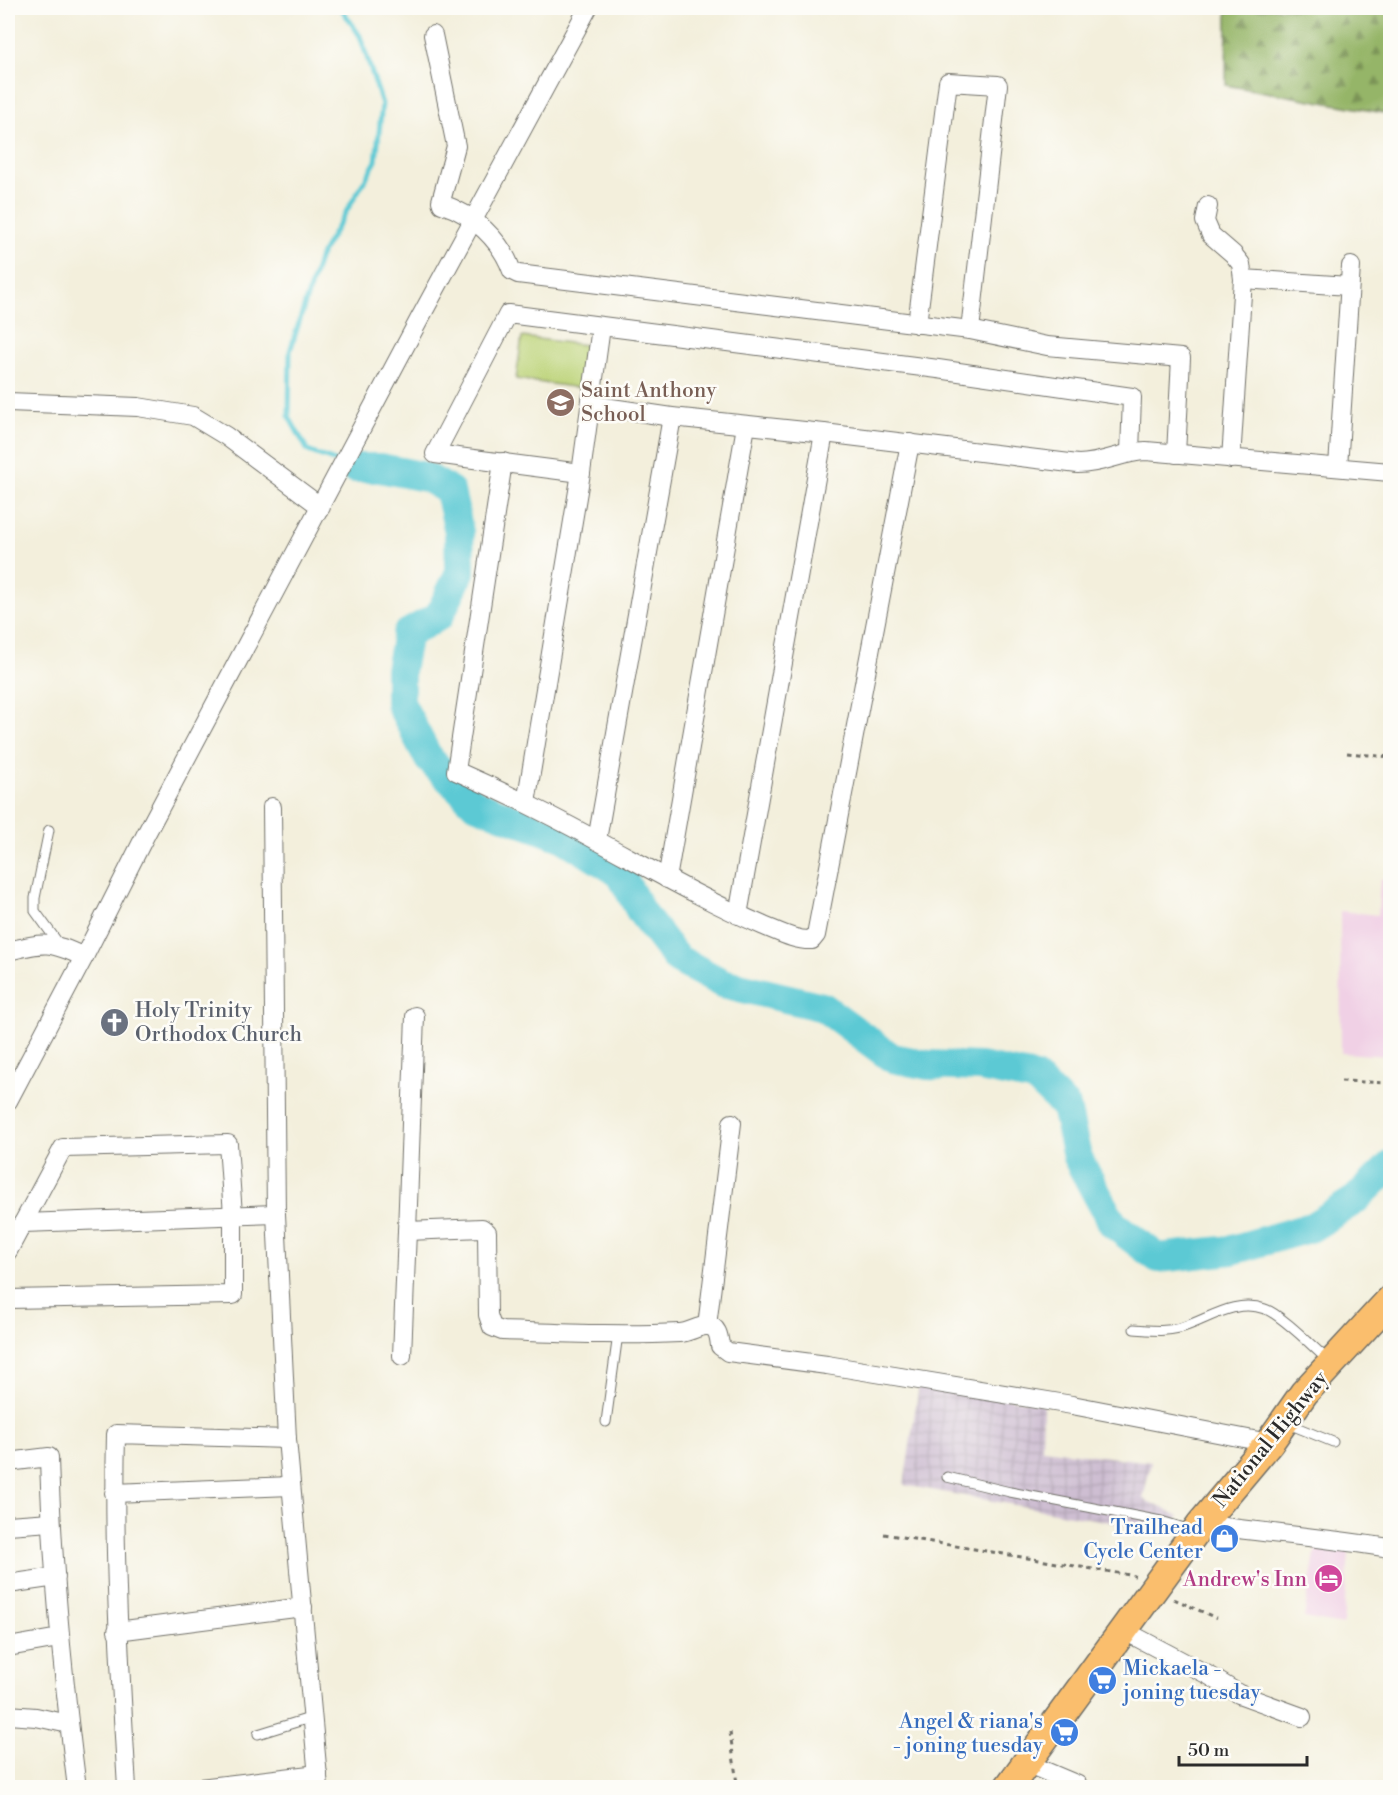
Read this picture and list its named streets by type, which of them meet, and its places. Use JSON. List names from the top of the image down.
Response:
{
  "streets": {
    "main road": ["National Highway"]
  },
  "places": {
    "school or university": ["Saint Anthony School"],
    "church": ["Holy Trinity Orthodox Church"],
    "shop": ["Trailhead Cycle Center"],
    "hotel": ["Andrew's Inn"],
    "supermarket": ["Mickaela - joning tuesday", "Angel & riana's - joning tuesday"]
  },
  "scale_bar": "50 m"
}
